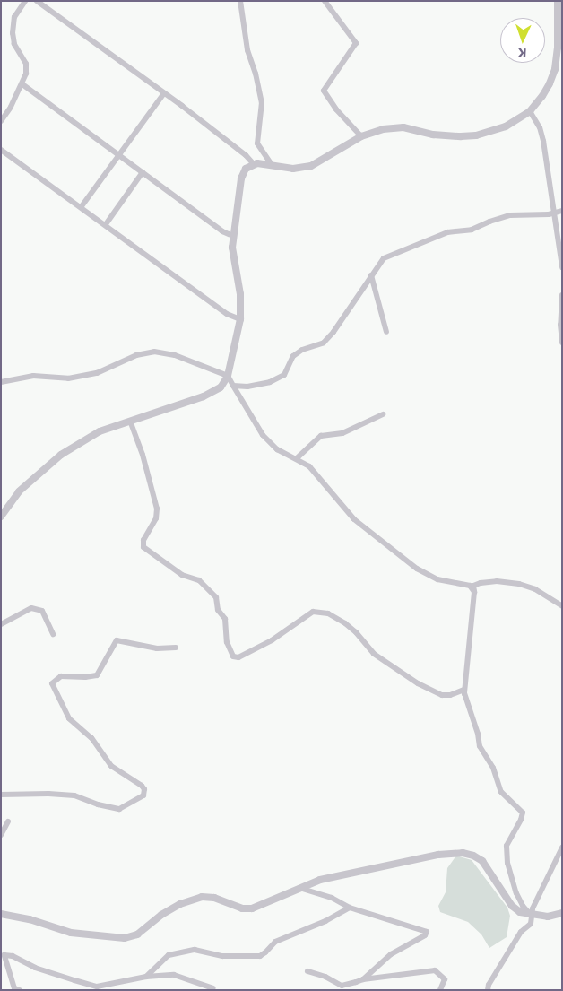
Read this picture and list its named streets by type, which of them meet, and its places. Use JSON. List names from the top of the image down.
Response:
{
  "north": "bottom"
}
